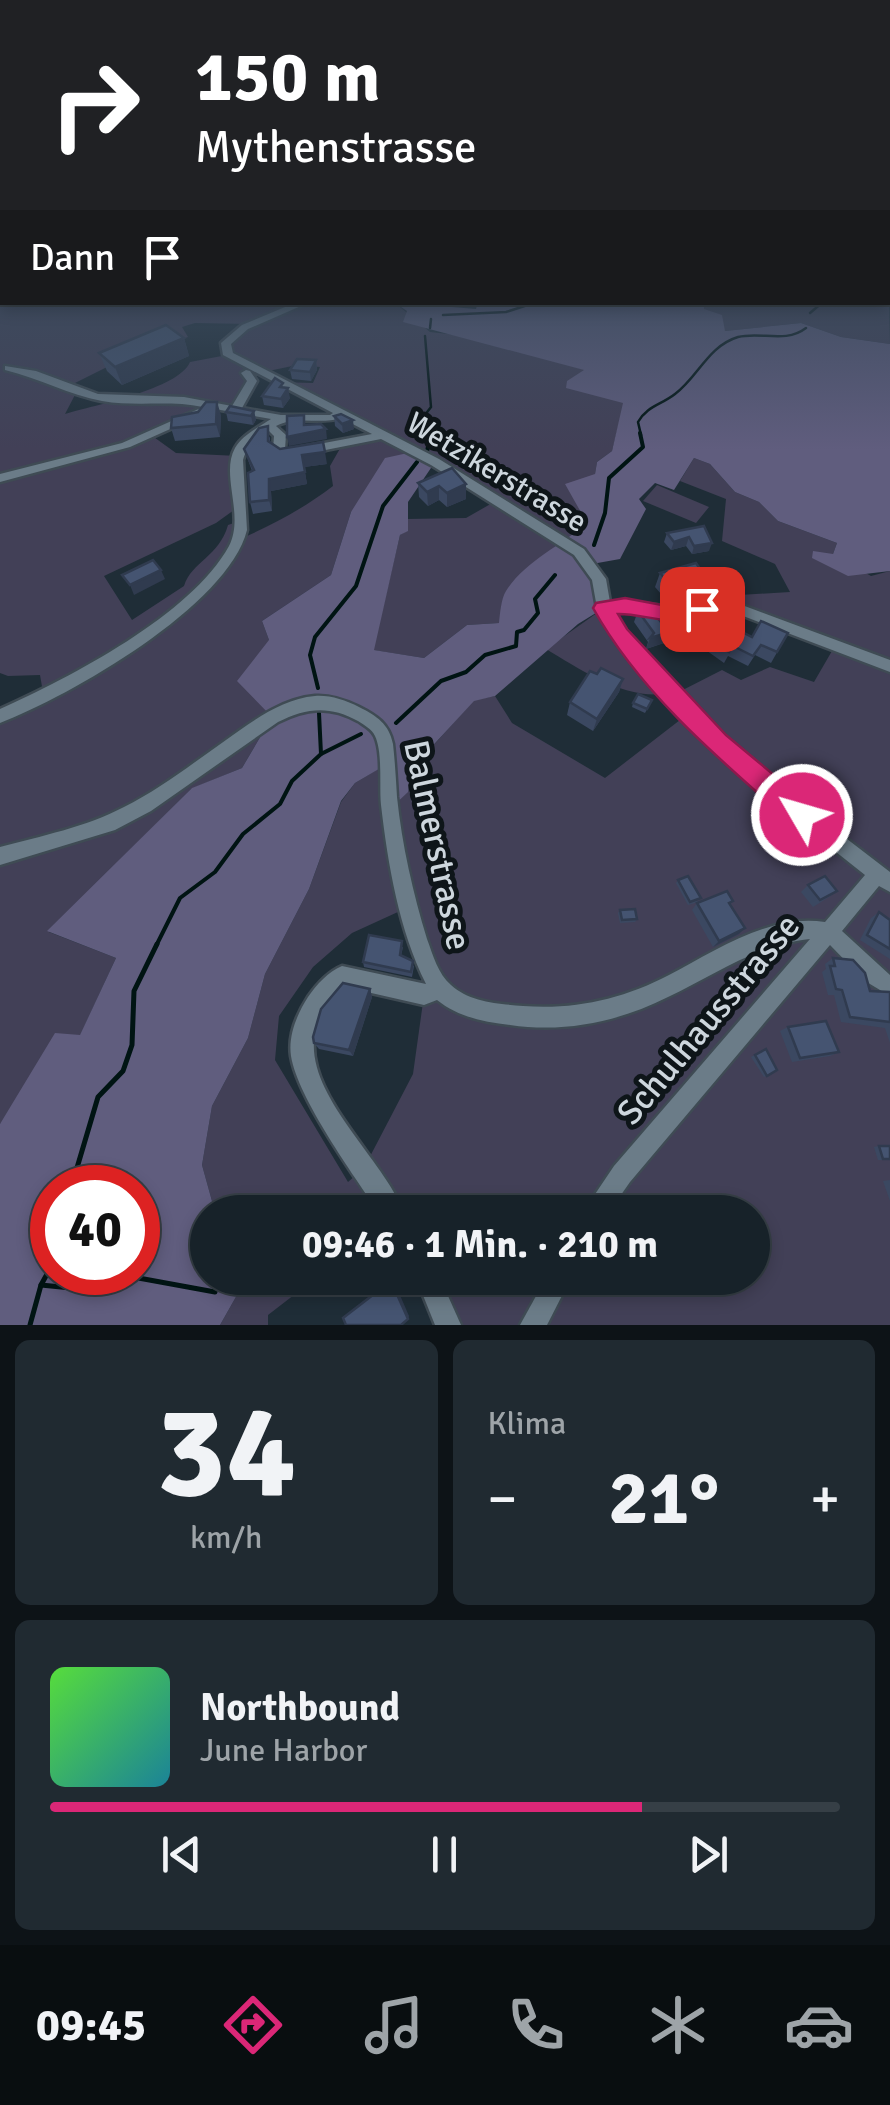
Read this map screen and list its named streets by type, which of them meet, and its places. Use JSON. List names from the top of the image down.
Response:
{
  "streets": {
    "street": ["Wetzikerstrasse", "Balmerstrasse", "Schulhausstrasse"]
  },
  "crossings": [
    ["Wetzikerstrasse", "Schulhausstrasse"],
    ["Balmerstrasse", "Schulhausstrasse"]
  ],
  "page": {
    "turn": ["150 m", "Mythenstrasse"],
    "then": "Dann",
    "limit": "40",
    "trip": "09:46 · 1 Min. · 210 m",
    "tile": [
      ["34", "km/h"],
      "Klima"
    ],
    "heat": ["−", "21°", "+"],
    "song": ["Northbound", "June Harbor"],
    "tabs": "09:45"
  }
}
